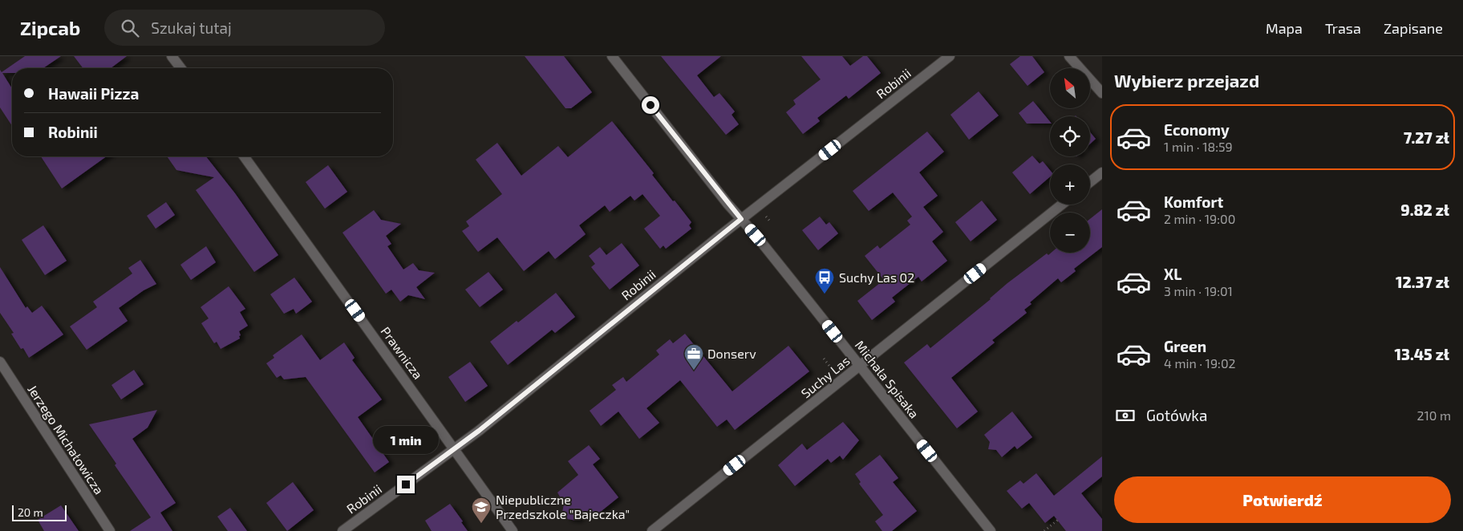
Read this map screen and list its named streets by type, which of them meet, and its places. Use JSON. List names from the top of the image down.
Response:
{
  "streets": {
    "street": [
      "Robinii",
      "Prawnicza",
      "Suchy Las",
      "Michała Spisaka",
      "Jerzego Michałowicza"
    ]
  },
  "crossings": [
    ["Robinii", "Prawnicza"],
    ["Robinii", "Michała Spisaka"],
    ["Suchy Las", "Michała Spisaka"]
  ],
  "places": {
    "bus stop": ["Suchy Las 02"],
    "office": ["Donserv"],
    "school or university": ["Niepubliczne Przedszkole \"Bajeczka\""]
  },
  "scale_bar": "20 m",
  "north": "top left",
  "page": {
    "header": "Zipcab",
    "search": "Szukaj tutaj",
    "nav": ["Mapa", "Trasa", "Zapisane"],
    "heading": "Wybierz przejazd",
    "map_buttons": ["+", "−"],
    "banner": ["Hawaii Pizza", "Robinii"],
    "list": [
      {
        "name": "Economy",
        "note": "1 min · 18:59",
        "value": "7.27 zł"
      },
      {
        "name": "Komfort",
        "note": "2 min · 19:00",
        "value": "9.82 zł"
      },
      {
        "name": "XL",
        "note": "3 min · 19:01",
        "value": "12.37 zł"
      },
      {
        "name": "Green",
        "note": "4 min · 19:02",
        "value": "13.45 zł"
      }
    ],
    "pay": ["Gotówka", "210 m"],
    "bubble": "1 min",
    "buttons": "Potwierdź",
    "scale": "20 m"
  }
}
